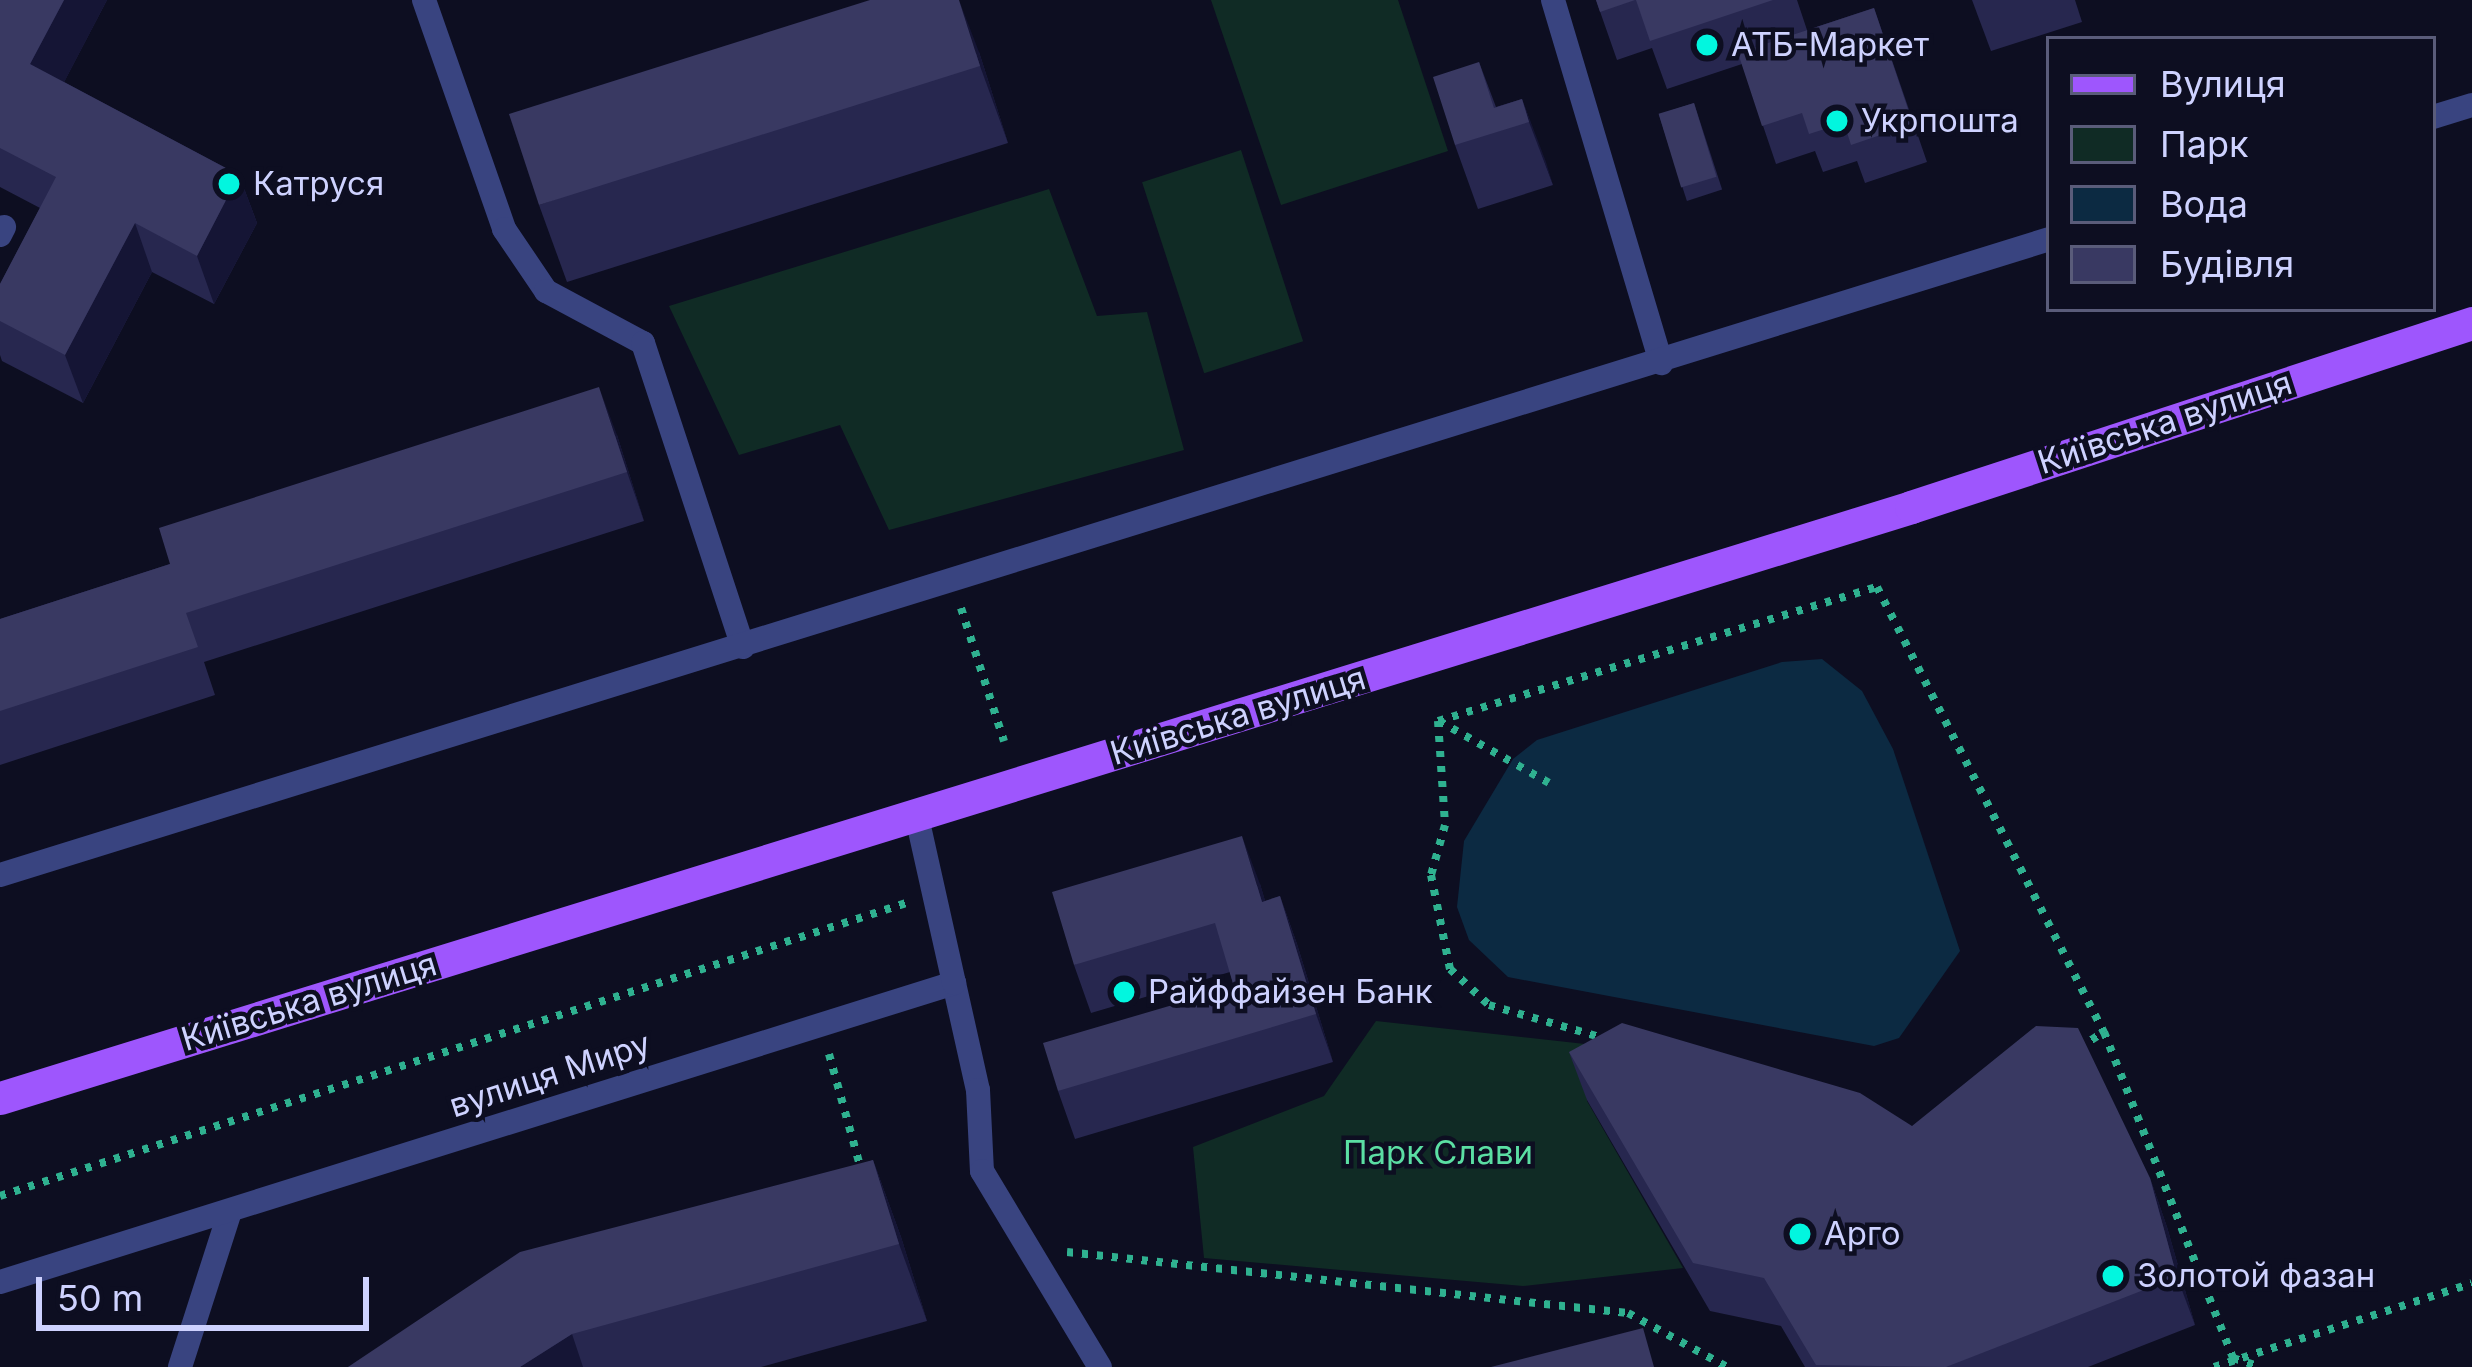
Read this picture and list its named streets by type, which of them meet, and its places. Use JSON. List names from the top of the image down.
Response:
{
  "streets": {
    "main road": ["Київська вулиця"],
    "street": ["вулиця Миру"]
  },
  "parks": ["Парк Слави"],
  "places": [
    "АТБ-Маркет",
    "Укрпошта",
    "Катруся",
    "Райффайзен Банк",
    "Арго",
    "Золотой фазан"
  ],
  "legend": [
    "Вулиця",
    "Парк",
    "Вода",
    "Будівля"
  ],
  "scale_bar": "50 m"
}
